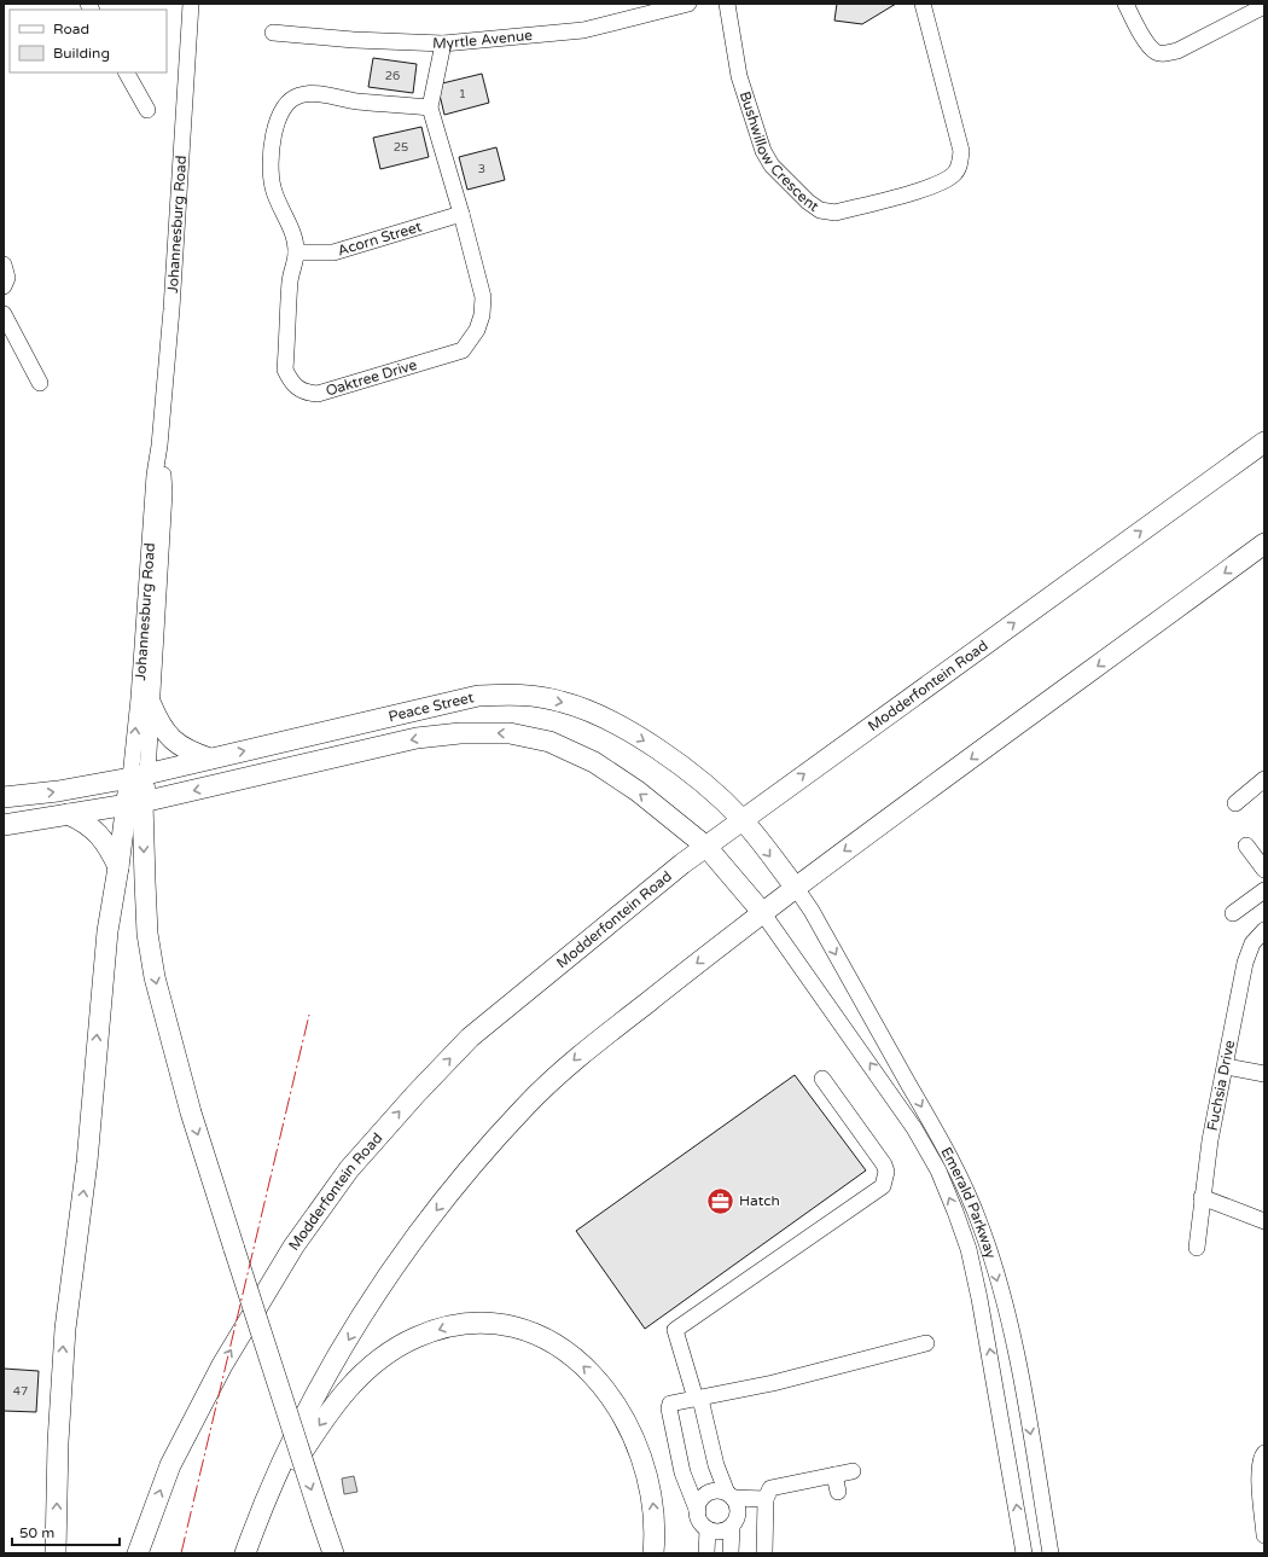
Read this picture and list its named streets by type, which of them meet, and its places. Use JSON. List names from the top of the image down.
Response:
{
  "streets": {
    "main road": ["Modderfontein Road", "Peace Street"],
    "street": [
      "Myrtle Avenue",
      "Bushwillow Crescent",
      "Johannesburg Road",
      "Acorn Street",
      "Oaktree Drive",
      "Fuchsia Drive",
      "Emerald Parkway"
    ]
  },
  "crossings": [
    ["Myrtle Avenue", "Oaktree Drive"],
    ["Johannesburg Road", "Peace Street"],
    ["Acorn Street", "Oaktree Drive"],
    ["Modderfontein Road", "Peace Street"],
    ["Peace Street", "Emerald Parkway"]
  ],
  "places": {
    "office": ["Hatch"]
  },
  "house_numbers": [
    "26",
    "1",
    "25",
    "3",
    "47"
  ],
  "legend": ["Road", "Building"],
  "scale_bar": "50 m"
}
